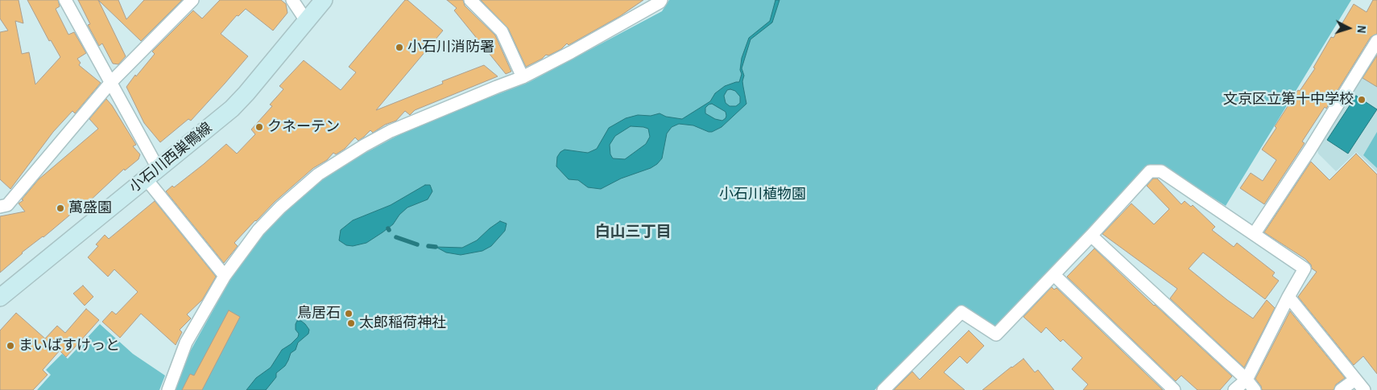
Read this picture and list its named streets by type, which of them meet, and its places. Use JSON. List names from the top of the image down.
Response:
{
  "streets": {
    "main road": ["小石川西巣鴨線"]
  },
  "districts": ["白山三丁目"],
  "parks": ["小石川植物園"],
  "places": [
    "小石川消防署",
    "文京区立第十中学校",
    "クネーテン",
    "萬盛園",
    "鳥居石",
    "太郎稲荷神社",
    "まいばすけっと"
  ],
  "north": "right"
}
